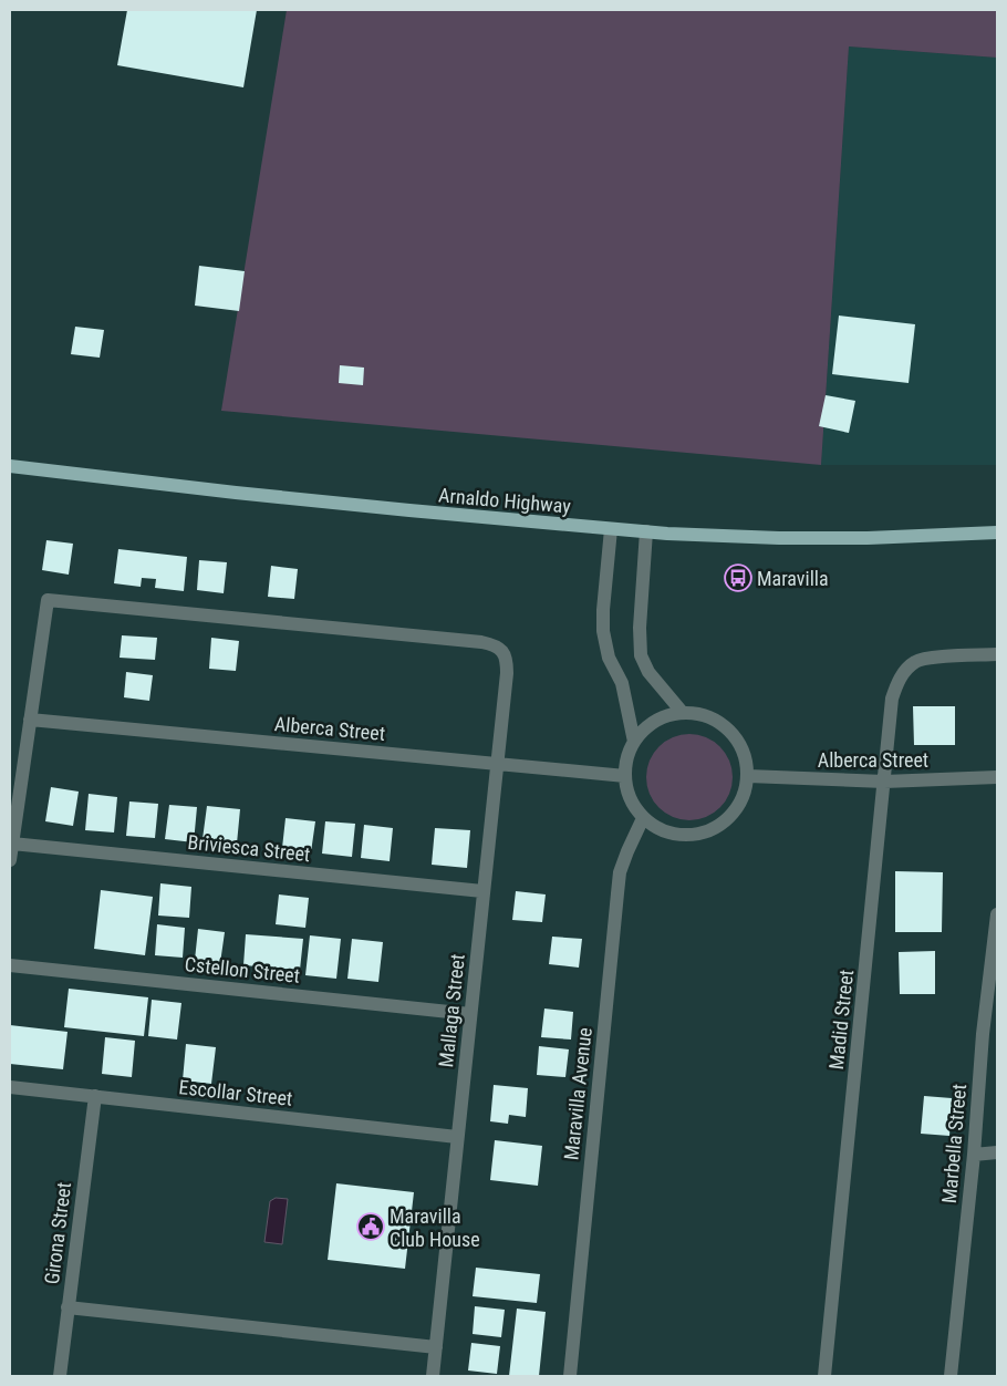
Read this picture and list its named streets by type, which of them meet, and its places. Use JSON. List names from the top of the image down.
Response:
{
  "streets": {
    "main road": ["Arnaldo Highway"],
    "street": [
      "Alberca Street",
      "Briviesca Street",
      "Cstellon Street",
      "Mallaga Street",
      "Madid Street",
      "Escollar Street",
      "Maravilla Avenue",
      "Marbella Street",
      "Girona Street"
    ]
  },
  "crossings": [
    ["Alberca Street", "Mallaga Street"],
    ["Alberca Street", "Madid Street"],
    ["Alberca Street", "Maravilla Avenue"],
    ["Briviesca Street", "Mallaga Street"],
    ["Cstellon Street", "Mallaga Street"],
    ["Mallaga Street", "Escollar Street"],
    ["Escollar Street", "Girona Street"]
  ],
  "places": {
    "bus stop": ["Maravilla"],
    "public building": ["Maravilla Club House"]
  }
}
